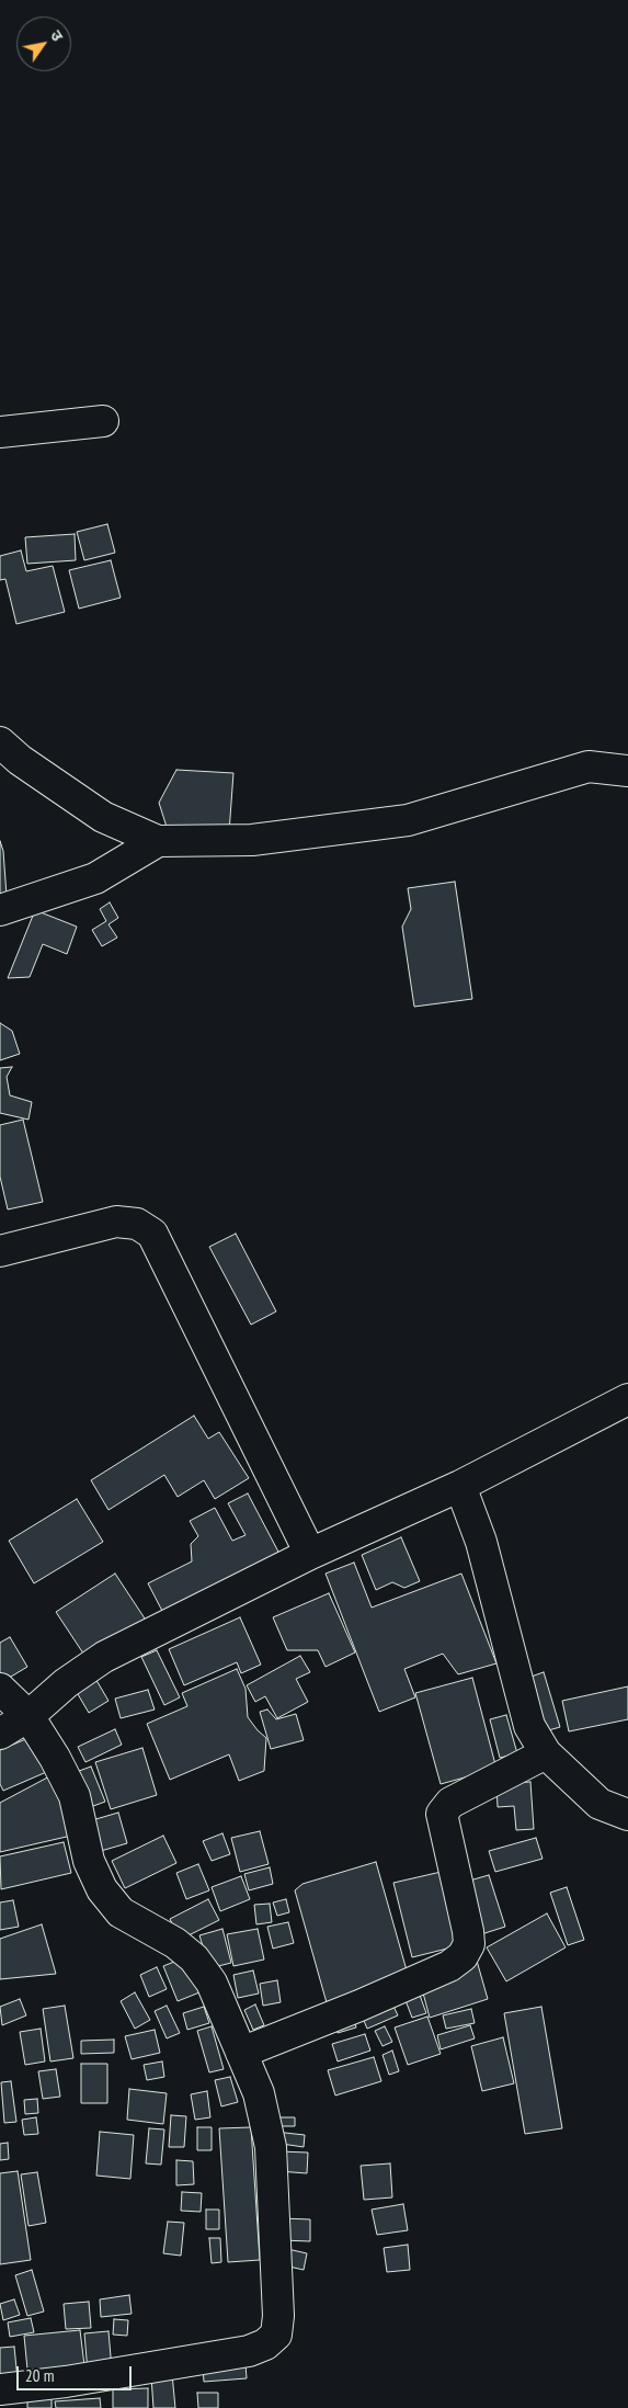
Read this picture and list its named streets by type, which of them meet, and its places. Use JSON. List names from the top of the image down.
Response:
{
  "scale_bar": "20 m",
  "north": "top right"
}
